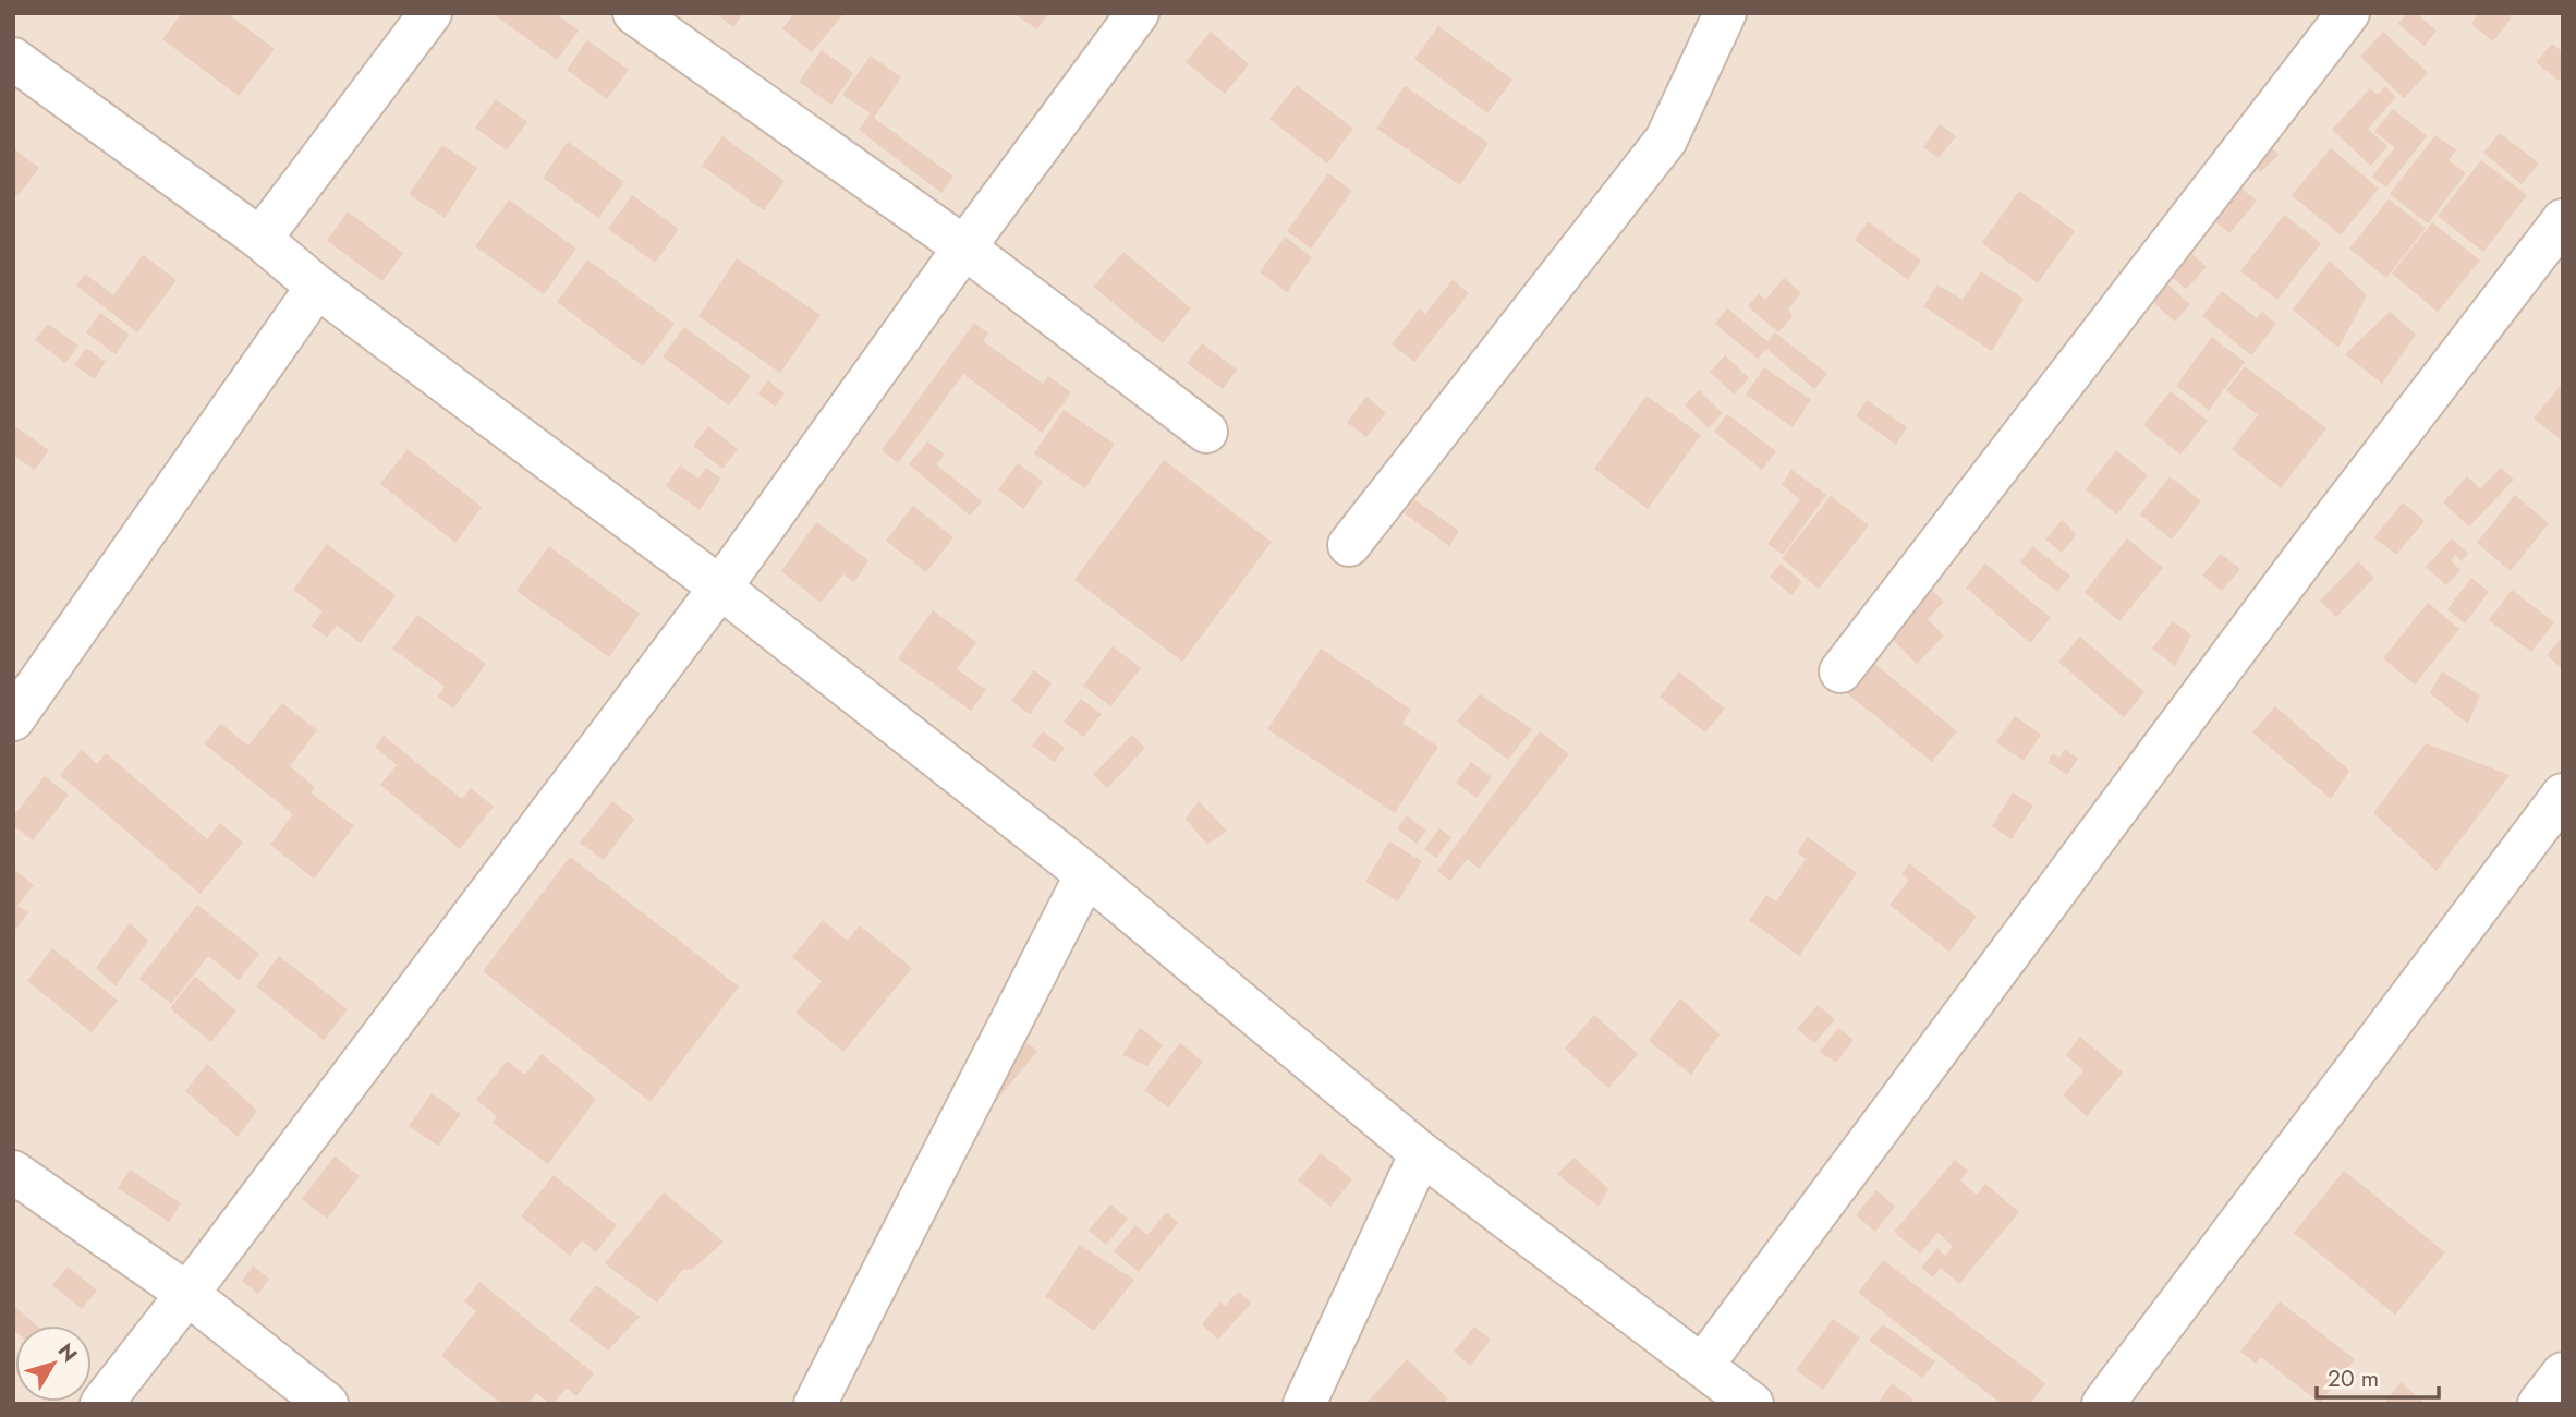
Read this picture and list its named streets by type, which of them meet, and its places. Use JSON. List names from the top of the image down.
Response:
{
  "scale_bar": "20 m",
  "north": "top right"
}
